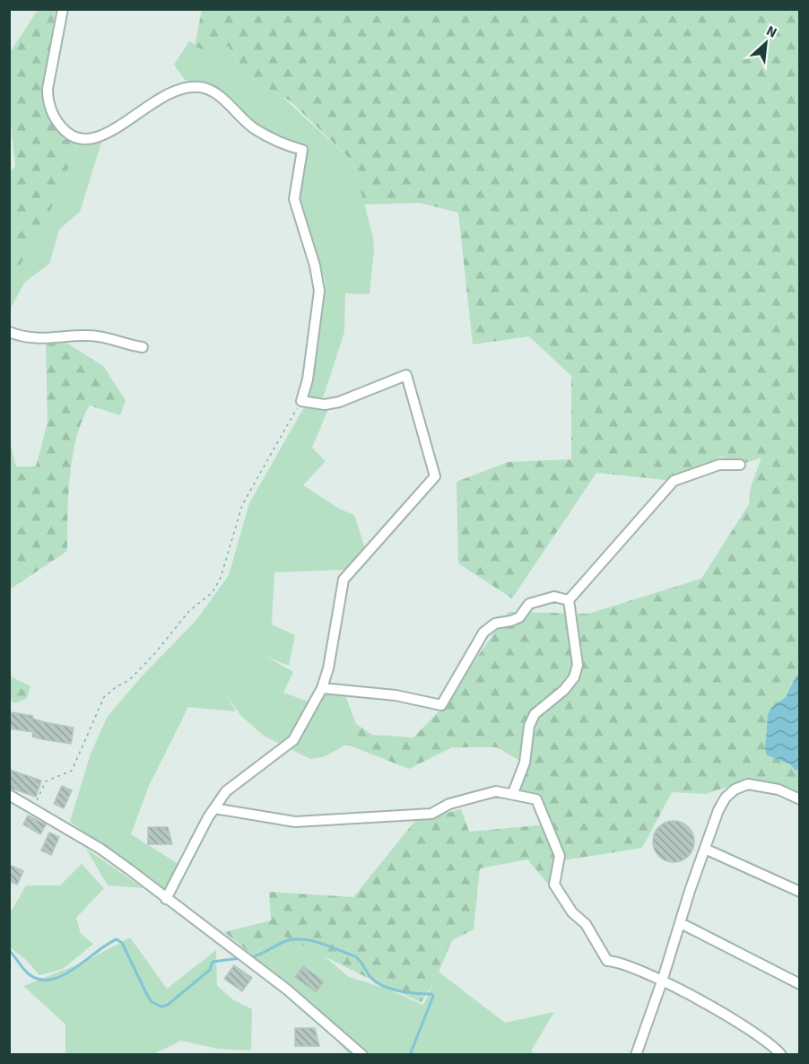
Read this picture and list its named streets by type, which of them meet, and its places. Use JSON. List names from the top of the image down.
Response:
{
  "north": "top right"
}
